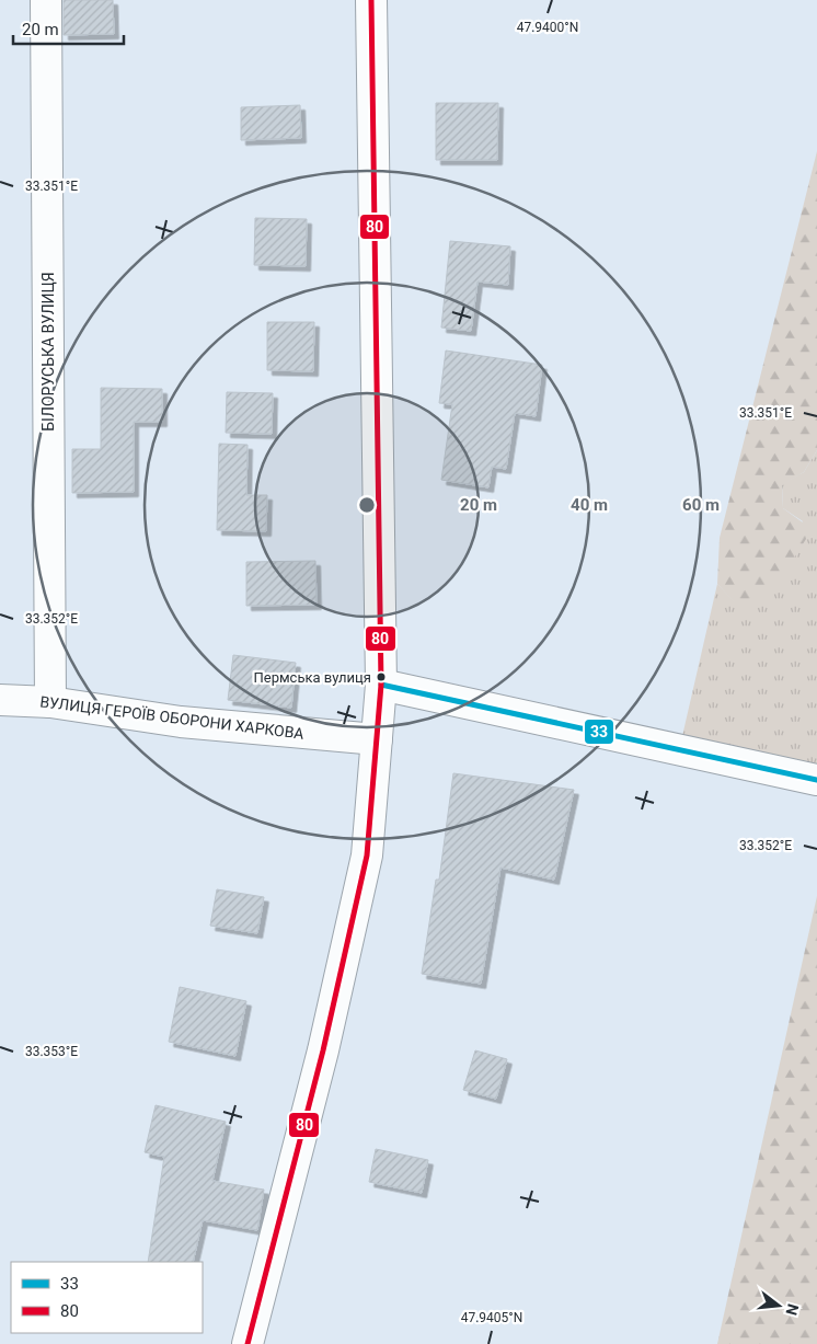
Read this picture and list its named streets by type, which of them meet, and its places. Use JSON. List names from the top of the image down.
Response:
{
  "streets": {
    "street": ["БІЛОРУСЬКА ВУЛИЦЯ", "ВУЛИЦЯ ГЕРОЇВ ОБОРОНИ ХАРКОВА"]
  },
  "crossings": [
    ["БІЛОРУСЬКА ВУЛИЦЯ", "ВУЛИЦЯ ГЕРОЇВ ОБОРОНИ ХАРКОВА"]
  ],
  "places": ["Пермська вулиця"],
  "lines": ["transit line 80", "transit line 33"],
  "legend": ["33", "80"],
  "scale_bar": "20 m",
  "north": "right",
  "coordinates": [
    "47.9400°N",
    "33.351°E",
    "33.352°E",
    "33.353°E",
    "47.9405°N"
  ],
  "rings": ["20 m", "40 m", "60 m"]
}
